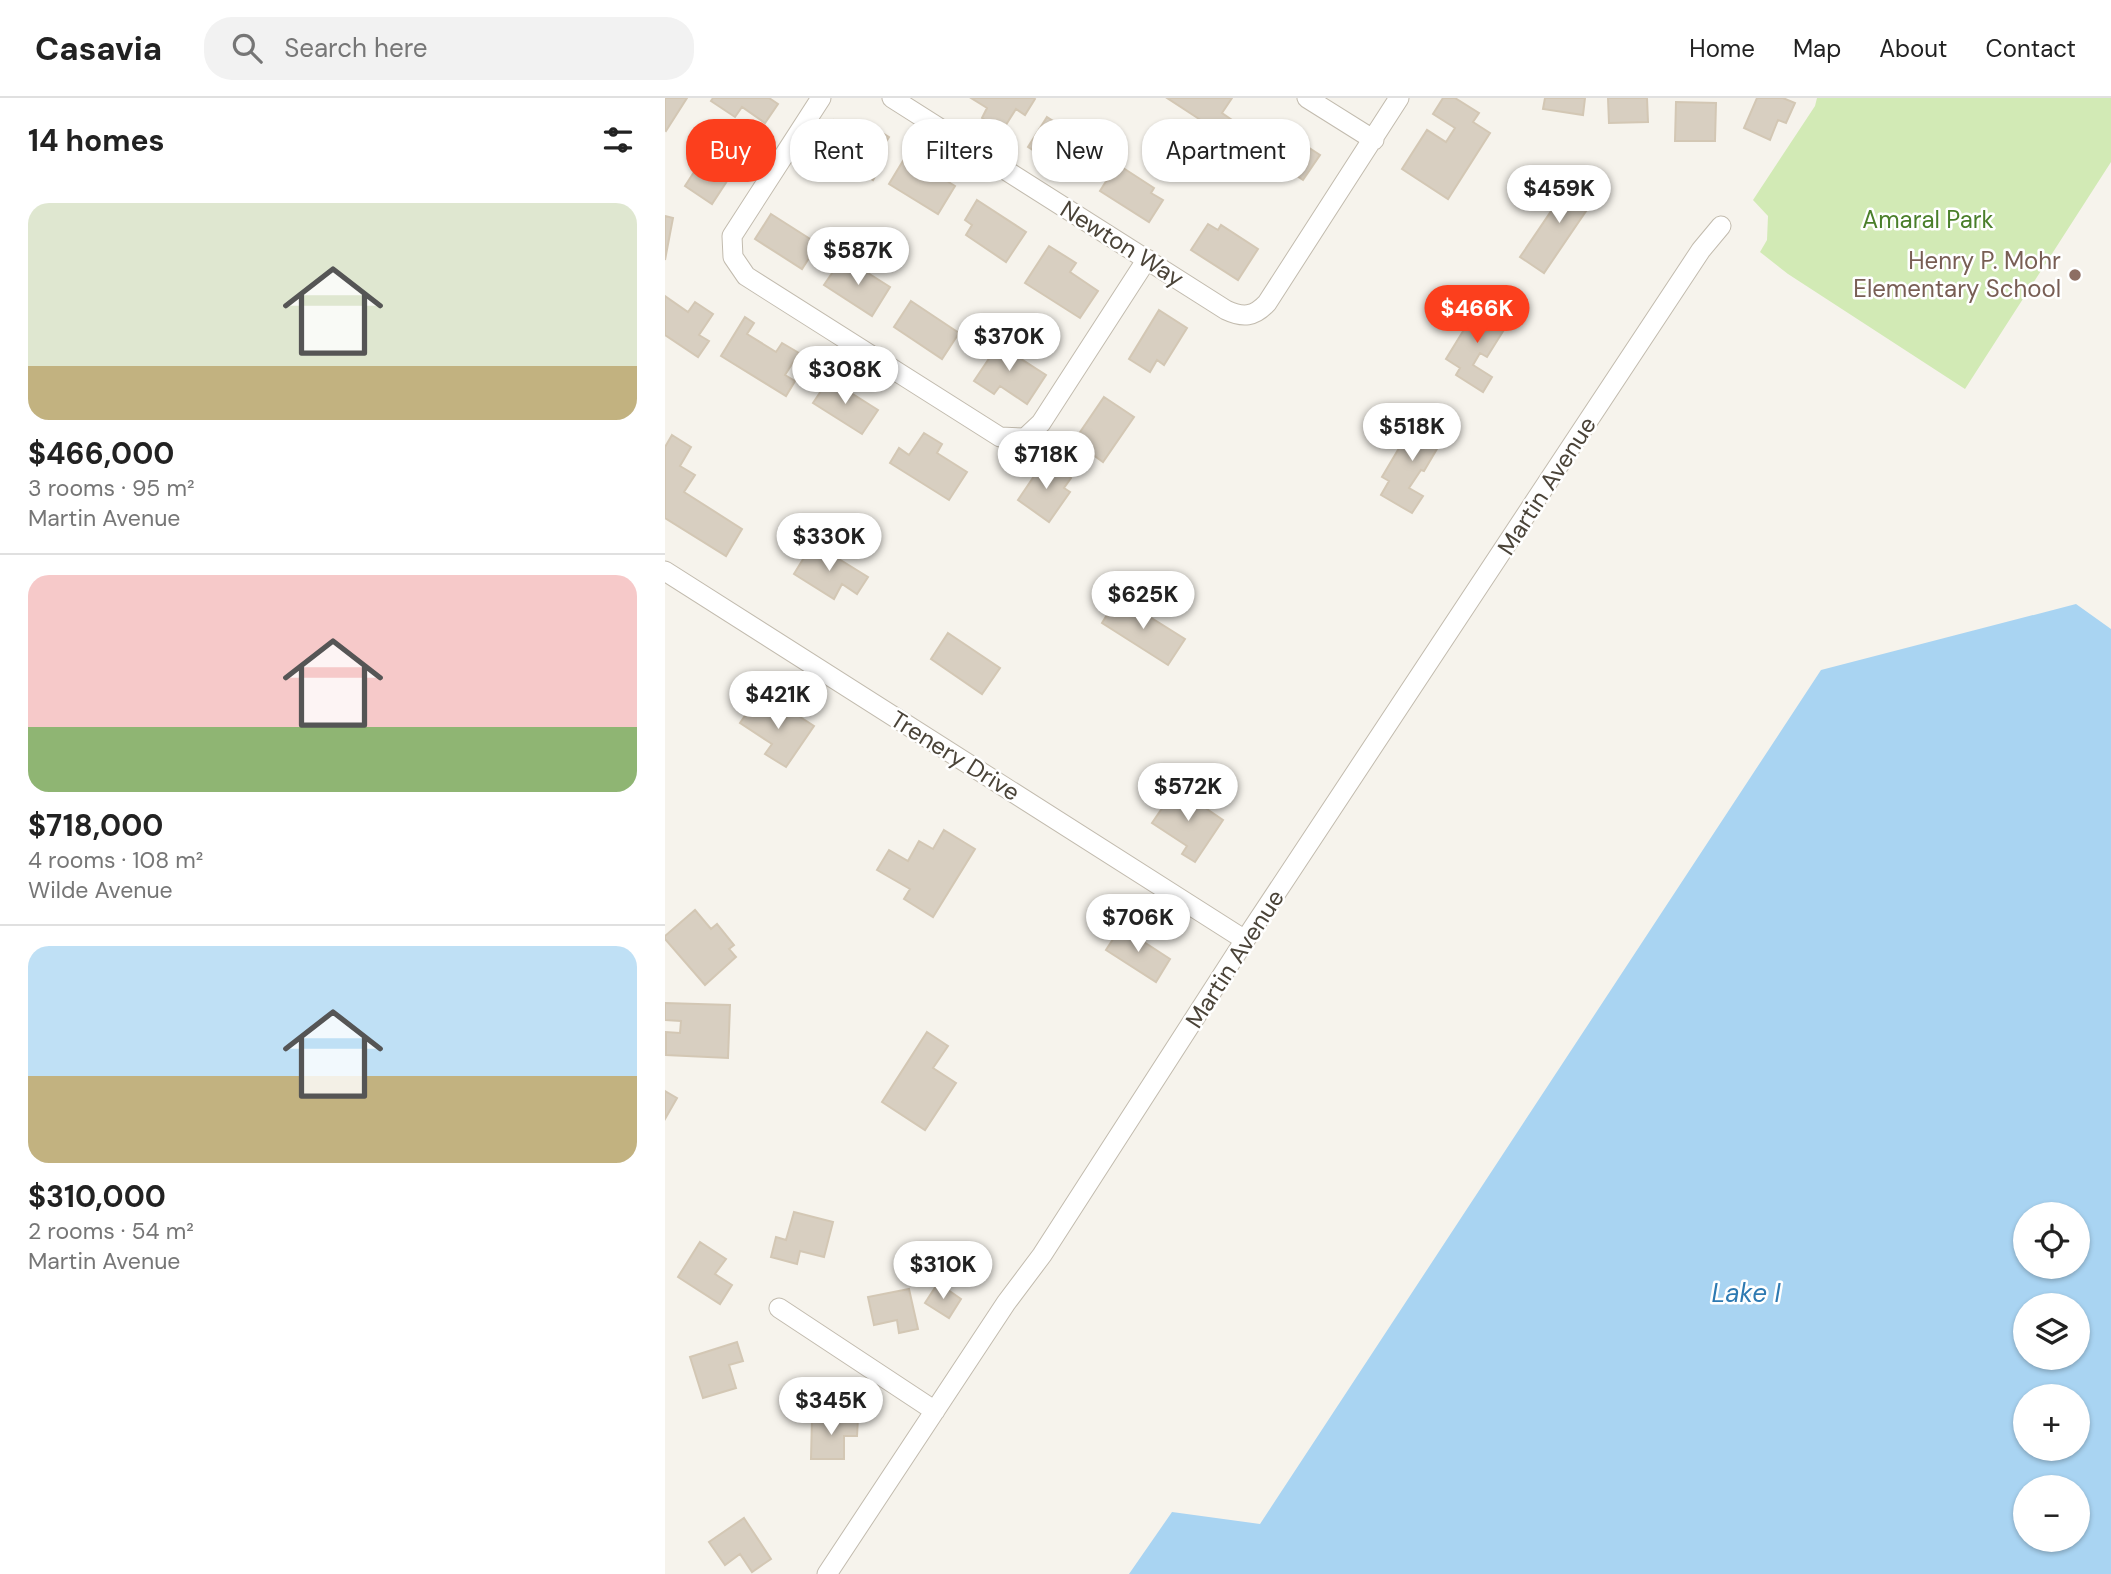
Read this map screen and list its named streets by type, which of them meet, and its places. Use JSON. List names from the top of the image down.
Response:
{
  "streets": {
    "street": ["Newton Way", "Martin Avenue", "Trenery Drive"]
  },
  "crossings": [
    ["Martin Avenue", "Trenery Drive"]
  ],
  "water": ["Lake I"],
  "parks": ["Amaral Park"],
  "places": ["Henry P. Mohr Elementary School"],
  "page": {
    "header": "Casavia",
    "search": "Search here",
    "nav": [
      "Home",
      "Map",
      "About",
      "Contact"
    ],
    "heading": "14 homes",
    "chip": [
      "Buy",
      "Rent",
      "Filters",
      "New",
      "Apartment"
    ],
    "price": [
      "$459K",
      "$587K",
      "$466K",
      "$370K",
      "$308K",
      "$518K",
      "$718K",
      "$330K",
      "$625K",
      "$421K",
      "$572K",
      "$706K",
      "$310K",
      "$345K"
    ],
    "list": [
      {
        "name": "$466,000",
        "note": "3 rooms · 95 m² · Martin Avenue"
      },
      {
        "name": "$718,000",
        "note": "4 rooms · 108 m² · Wilde Avenue"
      },
      {
        "name": "$310,000",
        "note": "2 rooms · 54 m² · Martin Avenue"
      }
    ],
    "map_buttons": ["+", "−"]
  }
}
